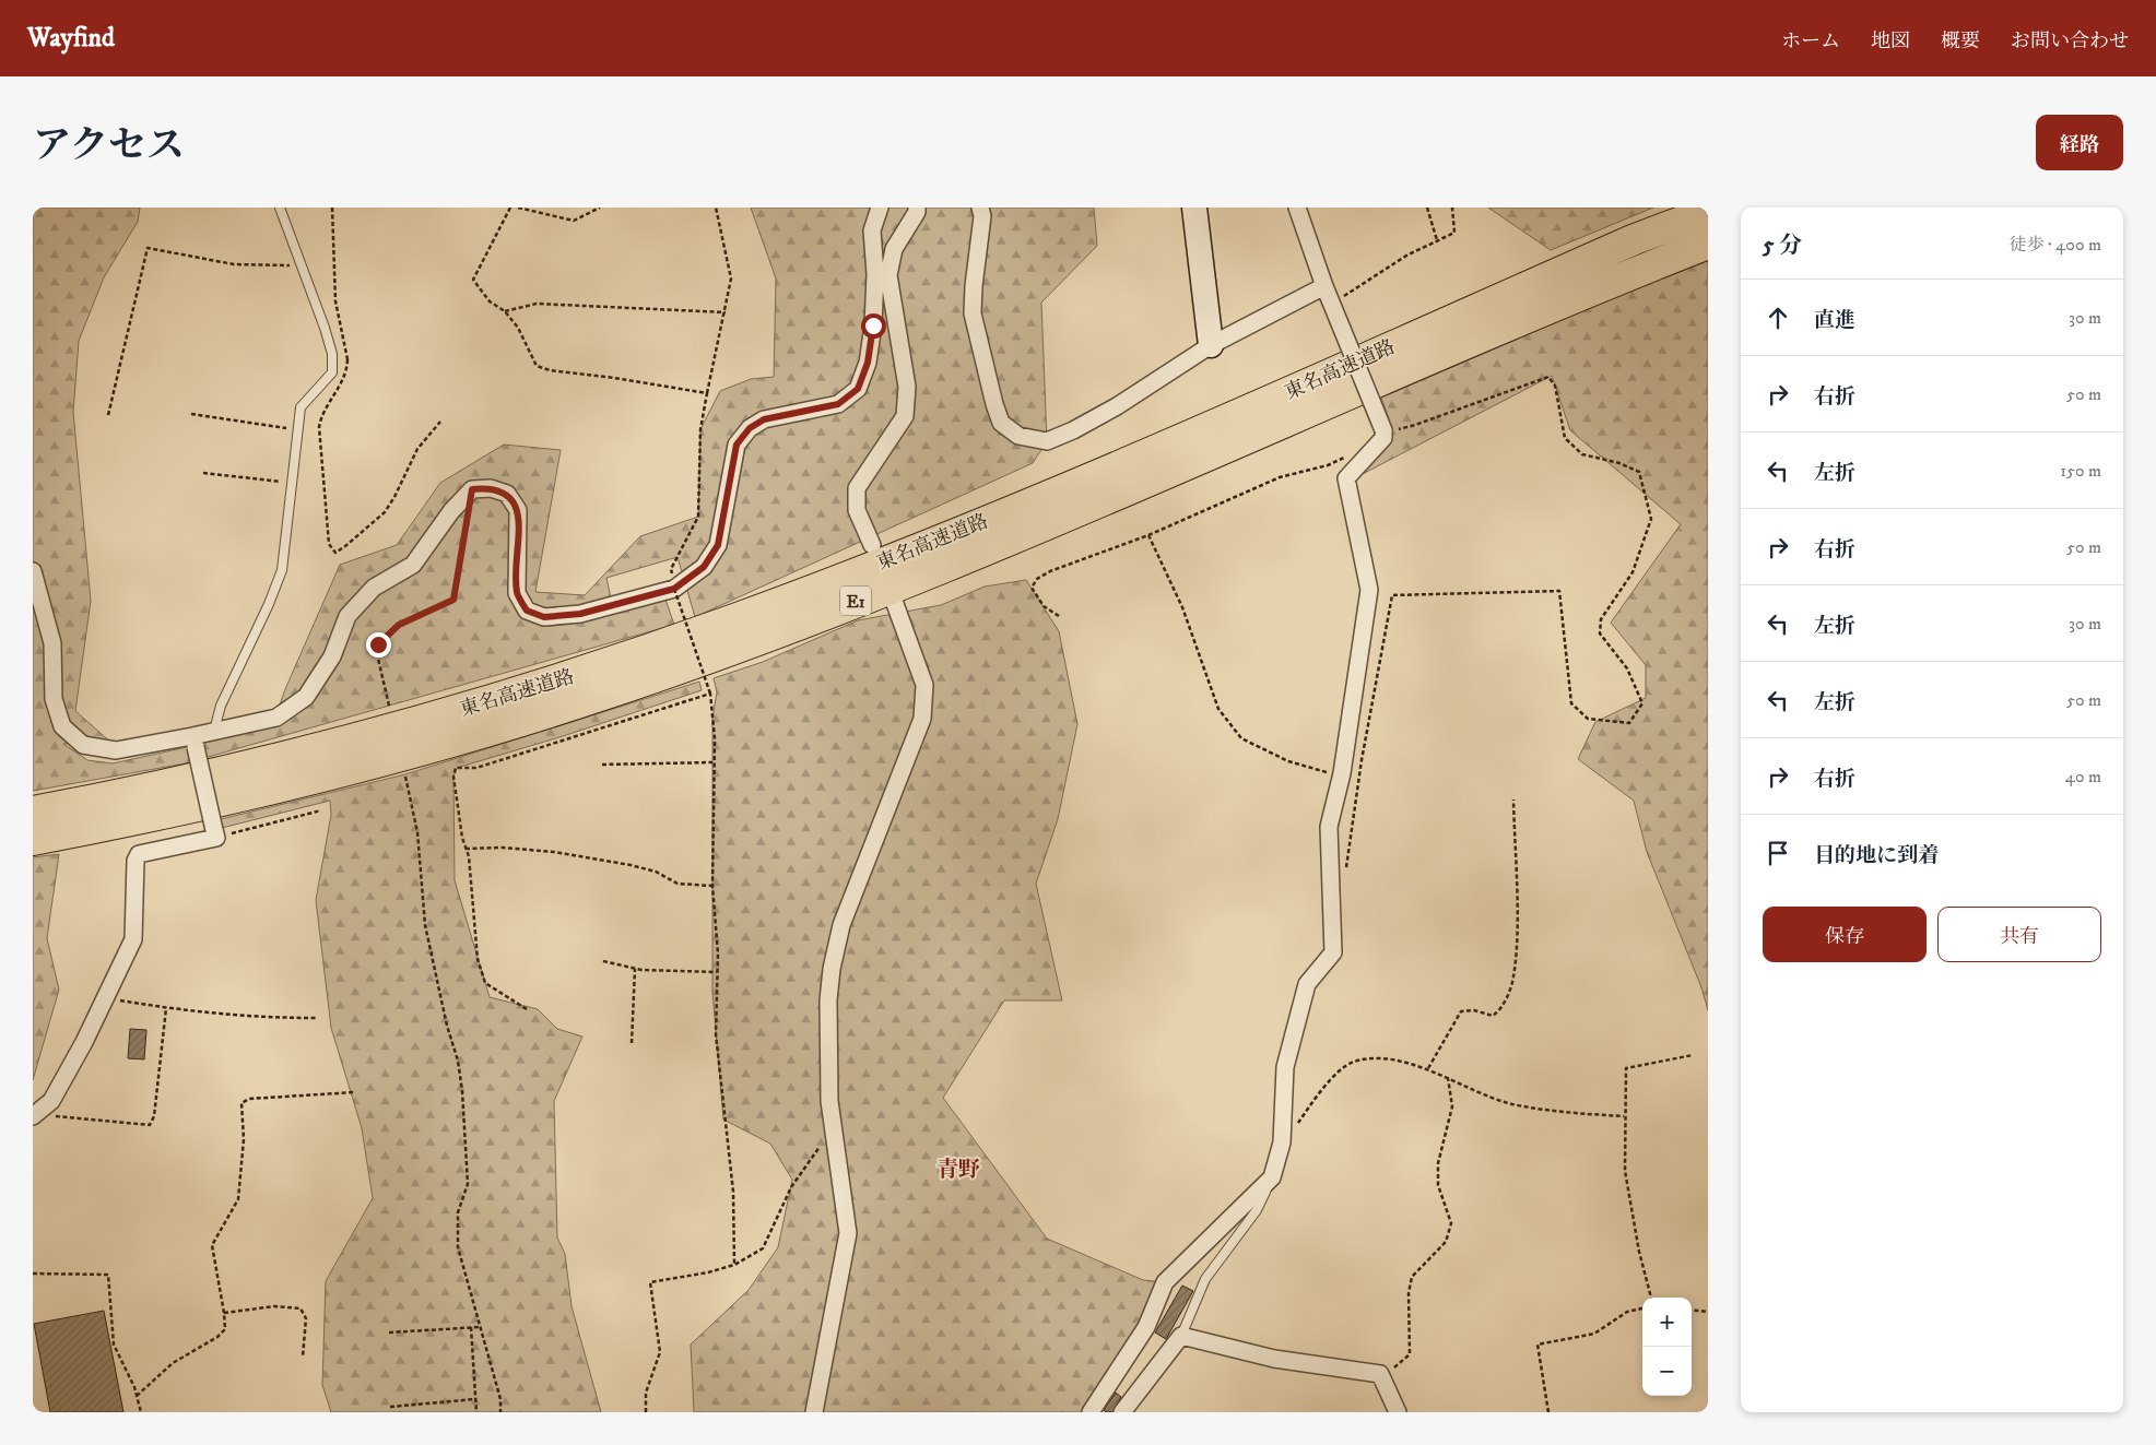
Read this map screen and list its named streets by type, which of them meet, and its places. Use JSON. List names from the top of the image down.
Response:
{
  "streets": {
    "highway": ["東名高速道路", "E1"]
  },
  "districts": ["青野"],
  "page": {
    "header": "Wayfind",
    "nav": [
      "ホーム",
      "地図",
      "概要",
      "お問い合わせ"
    ],
    "title": "アクセス",
    "buttons": [
      "経路",
      ["保存", "共有"]
    ],
    "heading": ["5 分", "徒歩 · 400 m"],
    "list": [
      ["直進", "30 m"],
      ["右折", "50 m"],
      ["左折", "150 m"],
      ["右折", "50 m"],
      ["左折", "30 m"],
      ["左折", "50 m"],
      ["右折", "40 m"],
      "目的地に到着"
    ],
    "map_buttons": ["+", "−"]
  }
}
